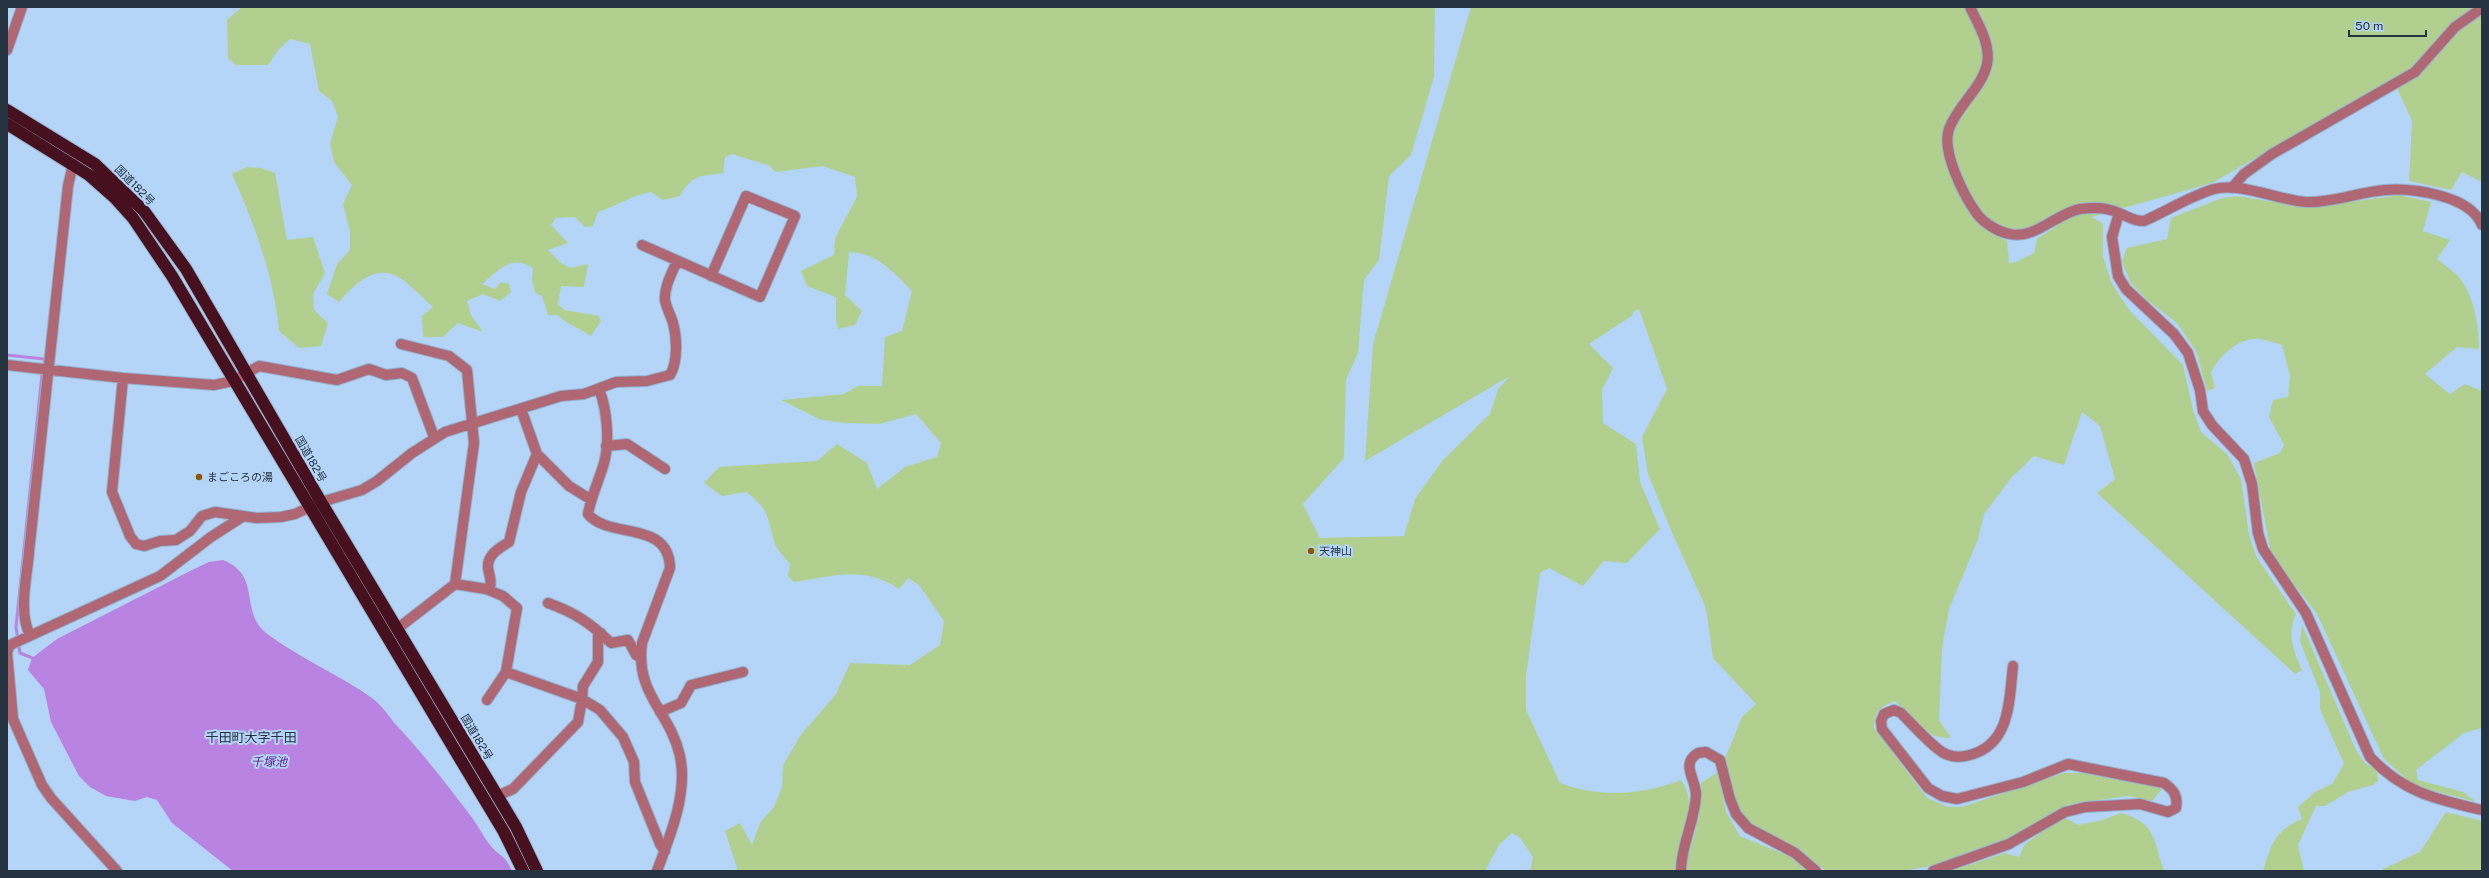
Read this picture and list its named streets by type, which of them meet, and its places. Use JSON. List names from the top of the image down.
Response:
{
  "streets": {
    "highway": ["国道182号"]
  },
  "districts": ["千田町大字千田"],
  "water": ["千塚池"],
  "places": ["まごころの湯", "天神山"],
  "scale_bar": "50 m"
}
